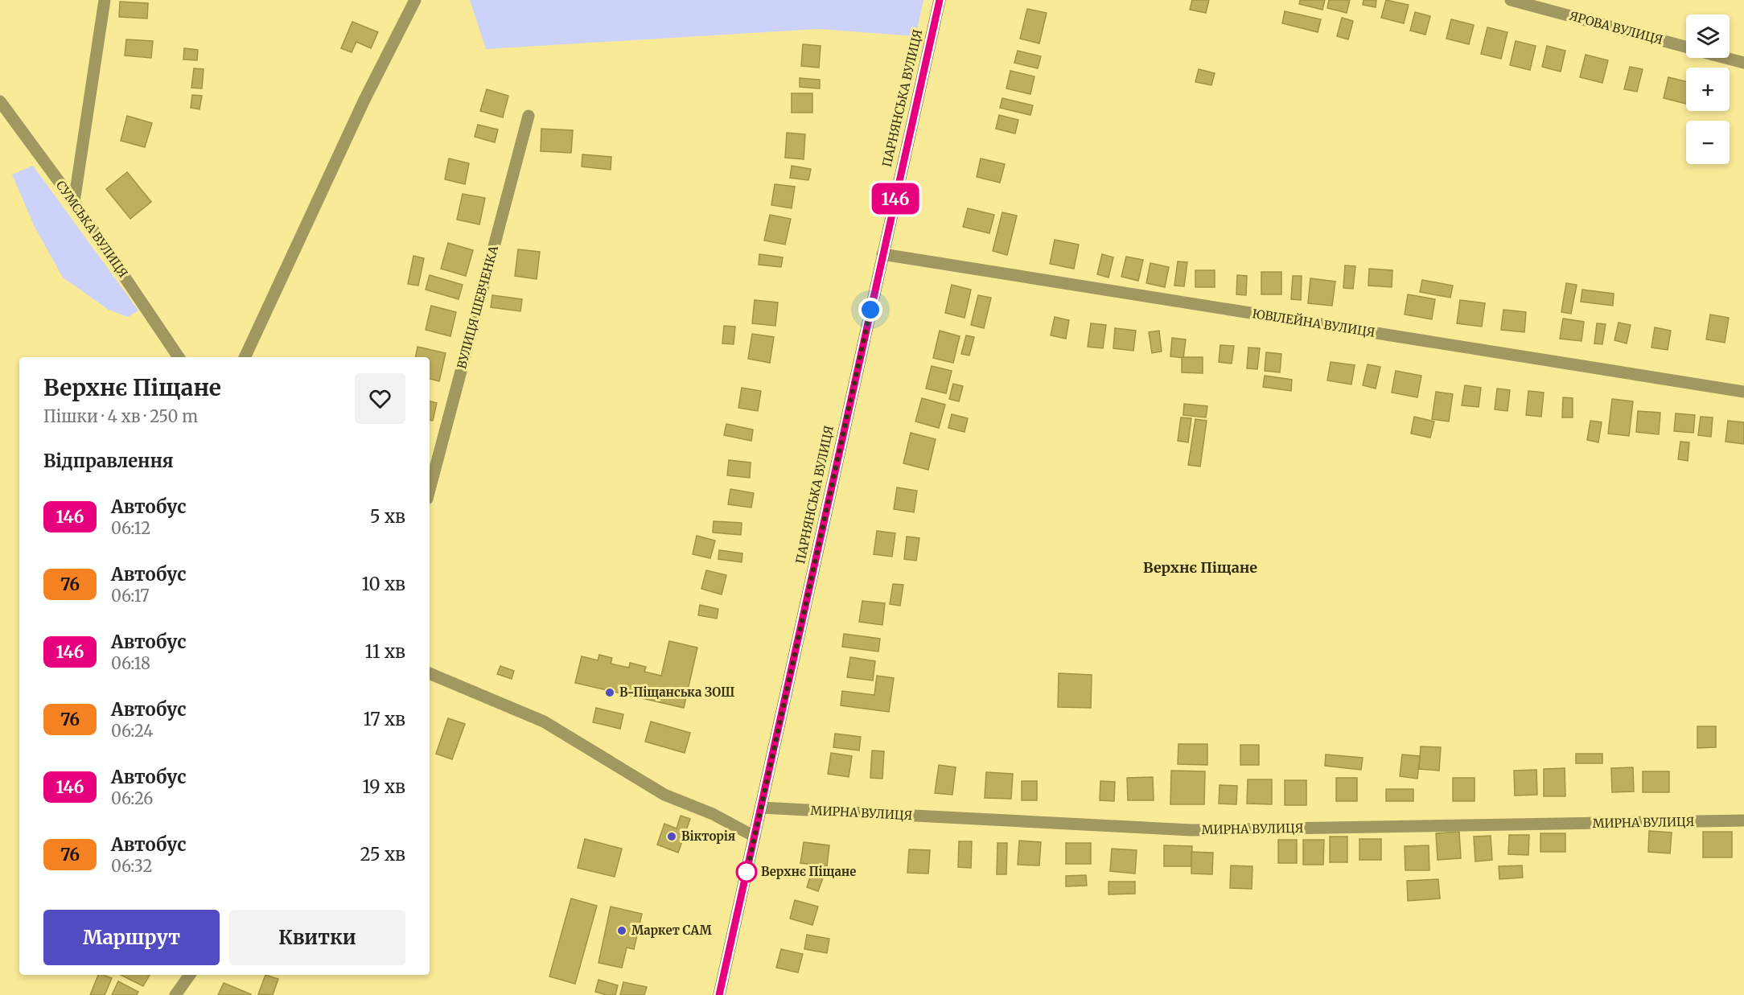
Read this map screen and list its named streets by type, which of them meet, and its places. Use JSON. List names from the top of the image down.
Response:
{
  "streets": {
    "main road": ["ПАРНЯНСЬКА ВУЛИЦЯ"],
    "street": [
      "ЯРОВА ВУЛИЦЯ",
      "СУМСЬКА ВУЛИЦЯ",
      "ВУЛИЦЯ ШЕВЧЕНКА",
      "ЮВІЛЕЙНА ВУЛИЦЯ",
      "МИРНА ВУЛИЦЯ"
    ]
  },
  "crossings": [
    ["ПАРНЯНСЬКА ВУЛИЦЯ", "ЮВІЛЕЙНА ВУЛИЦЯ"],
    ["ПАРНЯНСЬКА ВУЛИЦЯ", "МИРНА ВУЛИЦЯ"]
  ],
  "districts": ["Верхнє Піщане"],
  "places": [
    "В-Піщанська ЗОШ",
    "Вікторія",
    "Верхнє Піщане",
    "Маркет САМ"
  ],
  "lines": ["bus line 146"],
  "page": {
    "on_map": "146",
    "map_buttons": ["+", "−"],
    "heading": [
      ["Верхнє Піщане", "Пішки · 4 хв · 250 m"],
      "Відправлення"
    ],
    "list": [
      {
        "mark": "146",
        "name": "Автобус",
        "note": "06:12",
        "value": "5 хв"
      },
      {
        "mark": "76",
        "name": "Автобус",
        "note": "06:17",
        "value": "10 хв"
      },
      {
        "mark": "146",
        "name": "Автобус",
        "note": "06:18",
        "value": "11 хв"
      },
      {
        "mark": "76",
        "name": "Автобус",
        "note": "06:24",
        "value": "17 хв"
      },
      {
        "mark": "146",
        "name": "Автобус",
        "note": "06:26",
        "value": "19 хв"
      },
      {
        "mark": "76",
        "name": "Автобус",
        "note": "06:32",
        "value": "25 хв"
      }
    ],
    "buttons": ["Маршрут", "Квитки"]
  }
}
